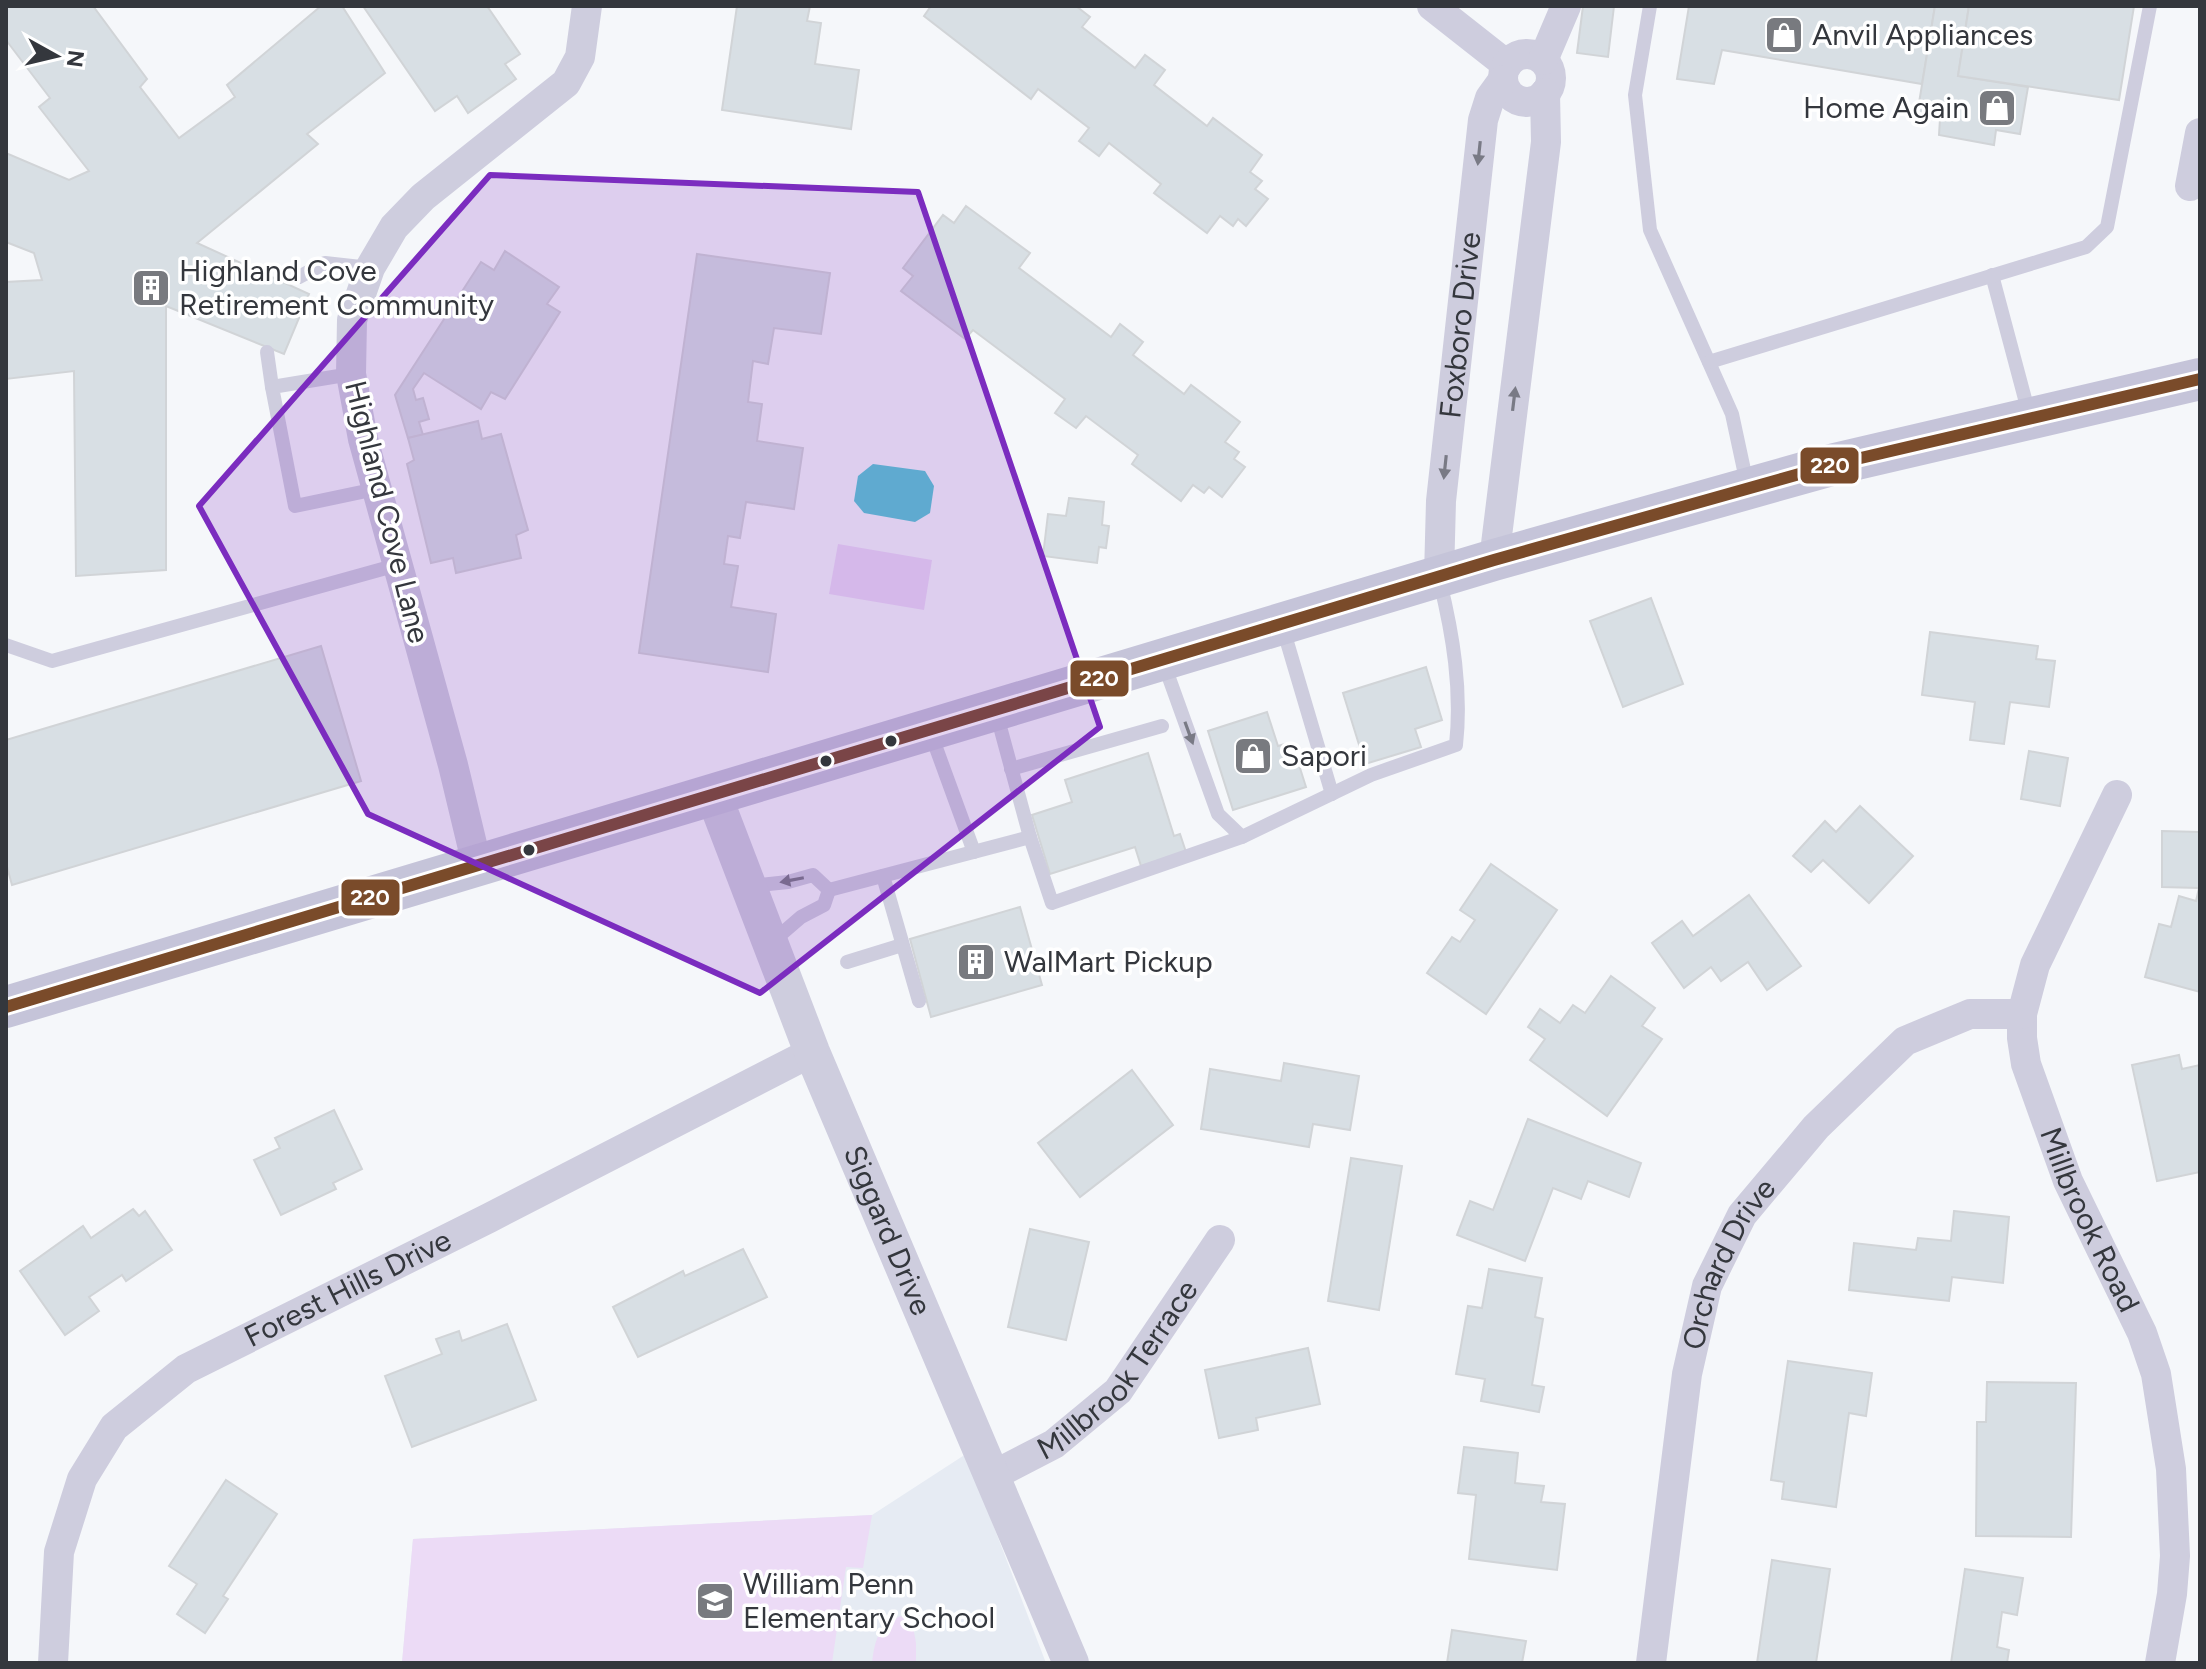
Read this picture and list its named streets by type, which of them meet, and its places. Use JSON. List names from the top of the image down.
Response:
{
  "streets": {
    "street": [
      "Foxboro Drive",
      "Highland Cove Lane",
      "Millbrook Road",
      "Siggard Drive",
      "Orchard Drive",
      "Forest Hills Drive",
      "Millbrook Terrace"
    ]
  },
  "crossings": [
    ["Millbrook Road", "Orchard Drive"],
    ["Siggard Drive", "Forest Hills Drive"],
    ["Siggard Drive", "Millbrook Terrace"]
  ],
  "places": {
    "shop": ["Anvil Appliances", "Home Again", "Sapori"],
    "building": ["Highland Cove Retirement Community", "WalMart Pickup"],
    "school or university": ["William Penn Elementary School"]
  },
  "lines": ["transit line 220"],
  "north": "right"
}
